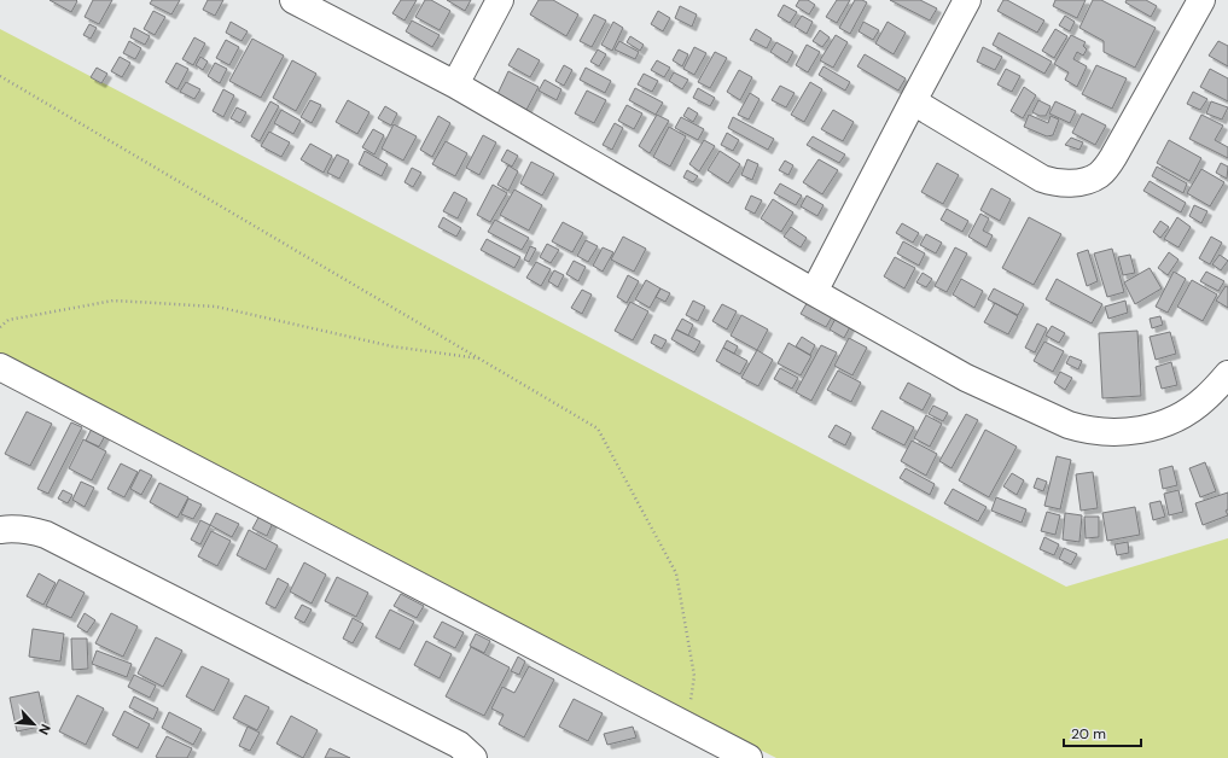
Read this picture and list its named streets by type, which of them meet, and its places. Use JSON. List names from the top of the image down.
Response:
{
  "scale_bar": "20 m",
  "north": "bottom right"
}
